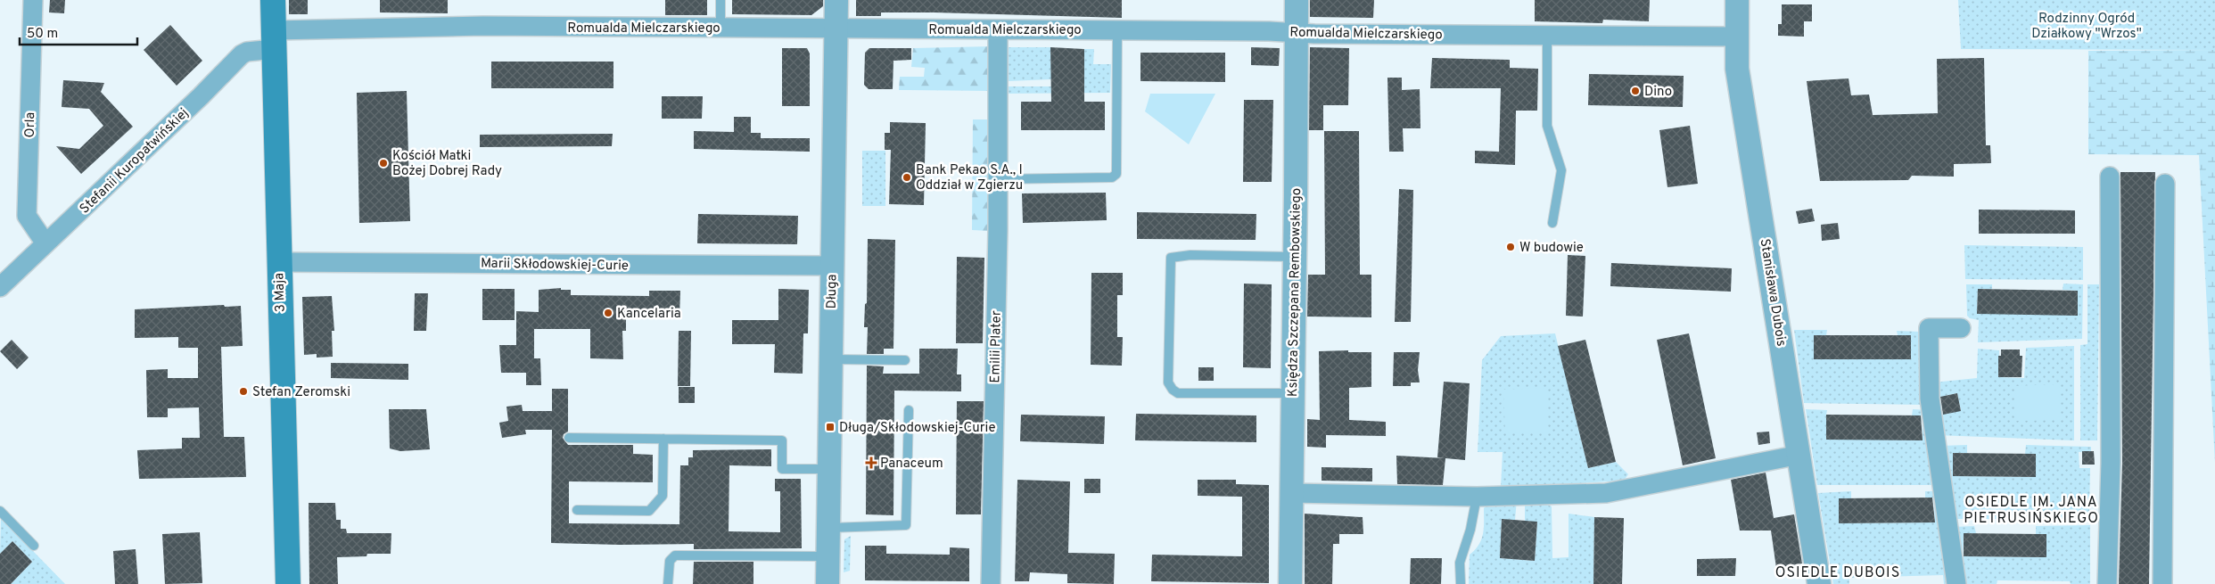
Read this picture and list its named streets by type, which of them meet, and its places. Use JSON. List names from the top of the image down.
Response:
{
  "streets": {
    "main road": ["3 Maja"],
    "street": [
      "Romualda Mielczarskiego",
      "Orla",
      "Stefanii Kuropatwińskiej",
      "Marii Skłodowskiej-Curie",
      "Długa",
      "Księdza Szczepana Rembowskiego",
      "Stanisława Dubois",
      "Emilii Plater"
    ]
  },
  "crossings": [
    ["Romualda Mielczarskiego", "Stefanii Kuropatwińskiej"],
    ["Romualda Mielczarskiego", "Długa"],
    ["Romualda Mielczarskiego", "3 Maja"],
    ["Romualda Mielczarskiego", "Księdza Szczepana Rembowskiego"],
    ["Romualda Mielczarskiego", "Stanisława Dubois"],
    ["Romualda Mielczarskiego", "Emilii Plater"],
    ["Orla", "Stefanii Kuropatwińskiej"],
    ["Stefanii Kuropatwińskiej", "3 Maja"],
    ["Marii Skłodowskiej-Curie", "Długa"],
    ["Marii Skłodowskiej-Curie", "3 Maja"]
  ],
  "districts": ["OSIEDLE IM. JANA PIETRUSIŃSKIEGO", "OSIEDLE DUBOIS"],
  "parks": ["Rodzinny Ogród Działkowy \"Wrzos\""],
  "places": {
    "other": [
      "Dino",
      "Kościół Matki Bożej Dobrej Rady",
      "Bank Pekao S.A., I Oddział w Zgierzu",
      "W budowie",
      "Kancelaria",
      "Stefan Zeromski"
    ],
    "transit": ["Długa/Skłodowskiej-Curie"],
    "health": ["Panaceum"]
  },
  "scale_bar": "50 m"
}
